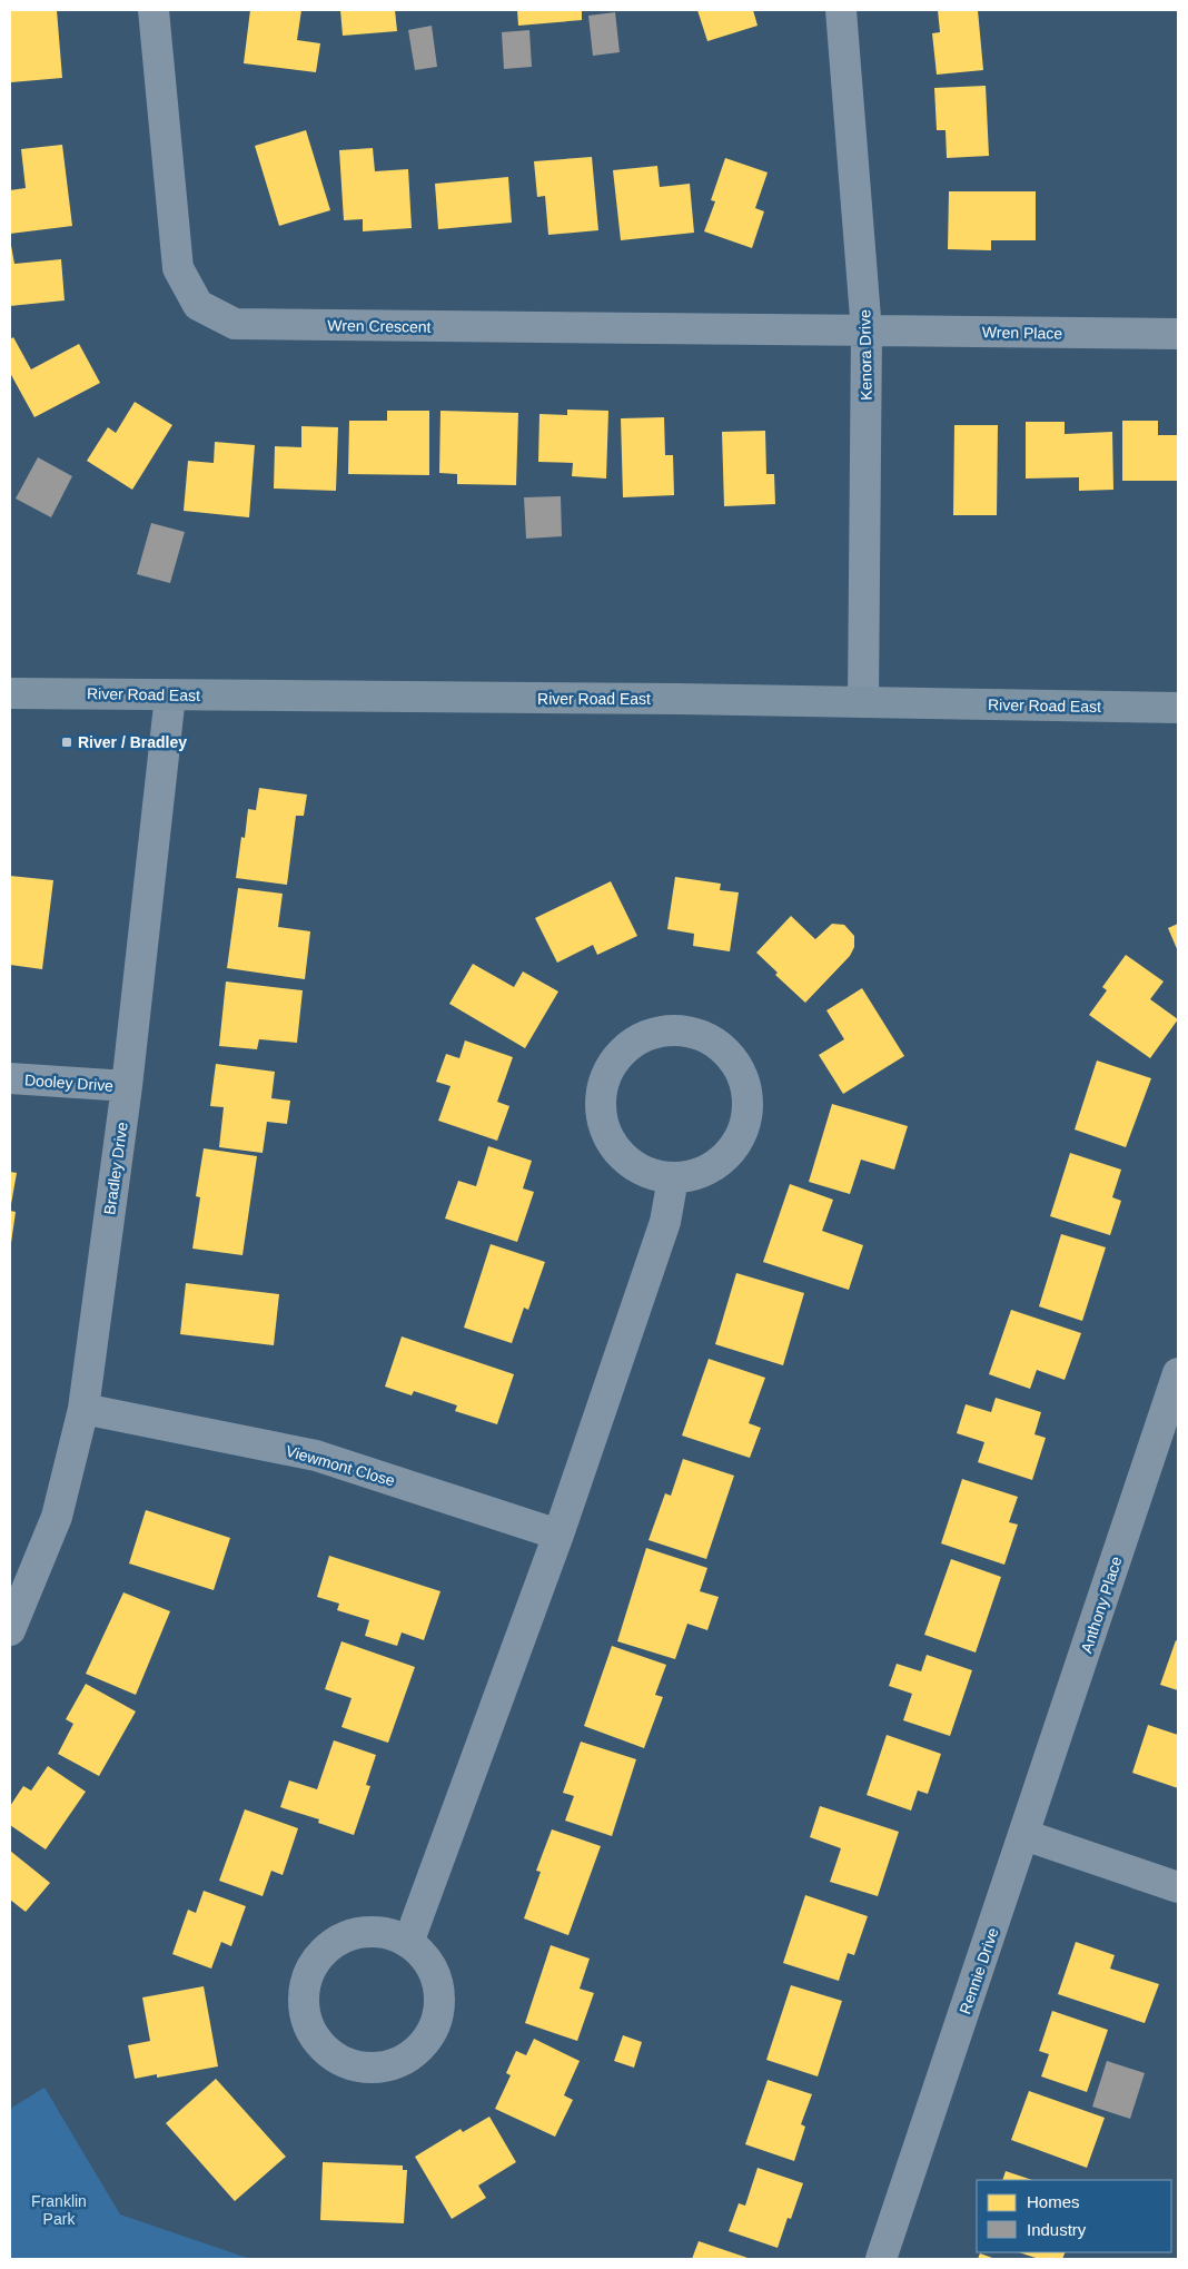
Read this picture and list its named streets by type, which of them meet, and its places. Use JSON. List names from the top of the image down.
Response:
{
  "streets": {
    "street": [
      "Wren Crescent",
      "Wren Place",
      "Kenora Drive",
      "River Road East",
      "Dooley Drive",
      "Bradley Drive",
      "Viewmont Close",
      "Anthony Place",
      "Rennie Drive"
    ]
  },
  "crossings": [
    ["Wren Crescent", "Wren Place"],
    ["Wren Crescent", "Kenora Drive"],
    ["Wren Place", "Kenora Drive"],
    ["Kenora Drive", "River Road East"],
    ["River Road East", "Bradley Drive"],
    ["Dooley Drive", "Bradley Drive"],
    ["Bradley Drive", "Viewmont Close"],
    ["Anthony Place", "Rennie Drive"]
  ],
  "parks": ["Franklin Park"],
  "places": {
    "transit": ["River / Bradley"]
  },
  "legend": ["Homes", "Industry"]
}
